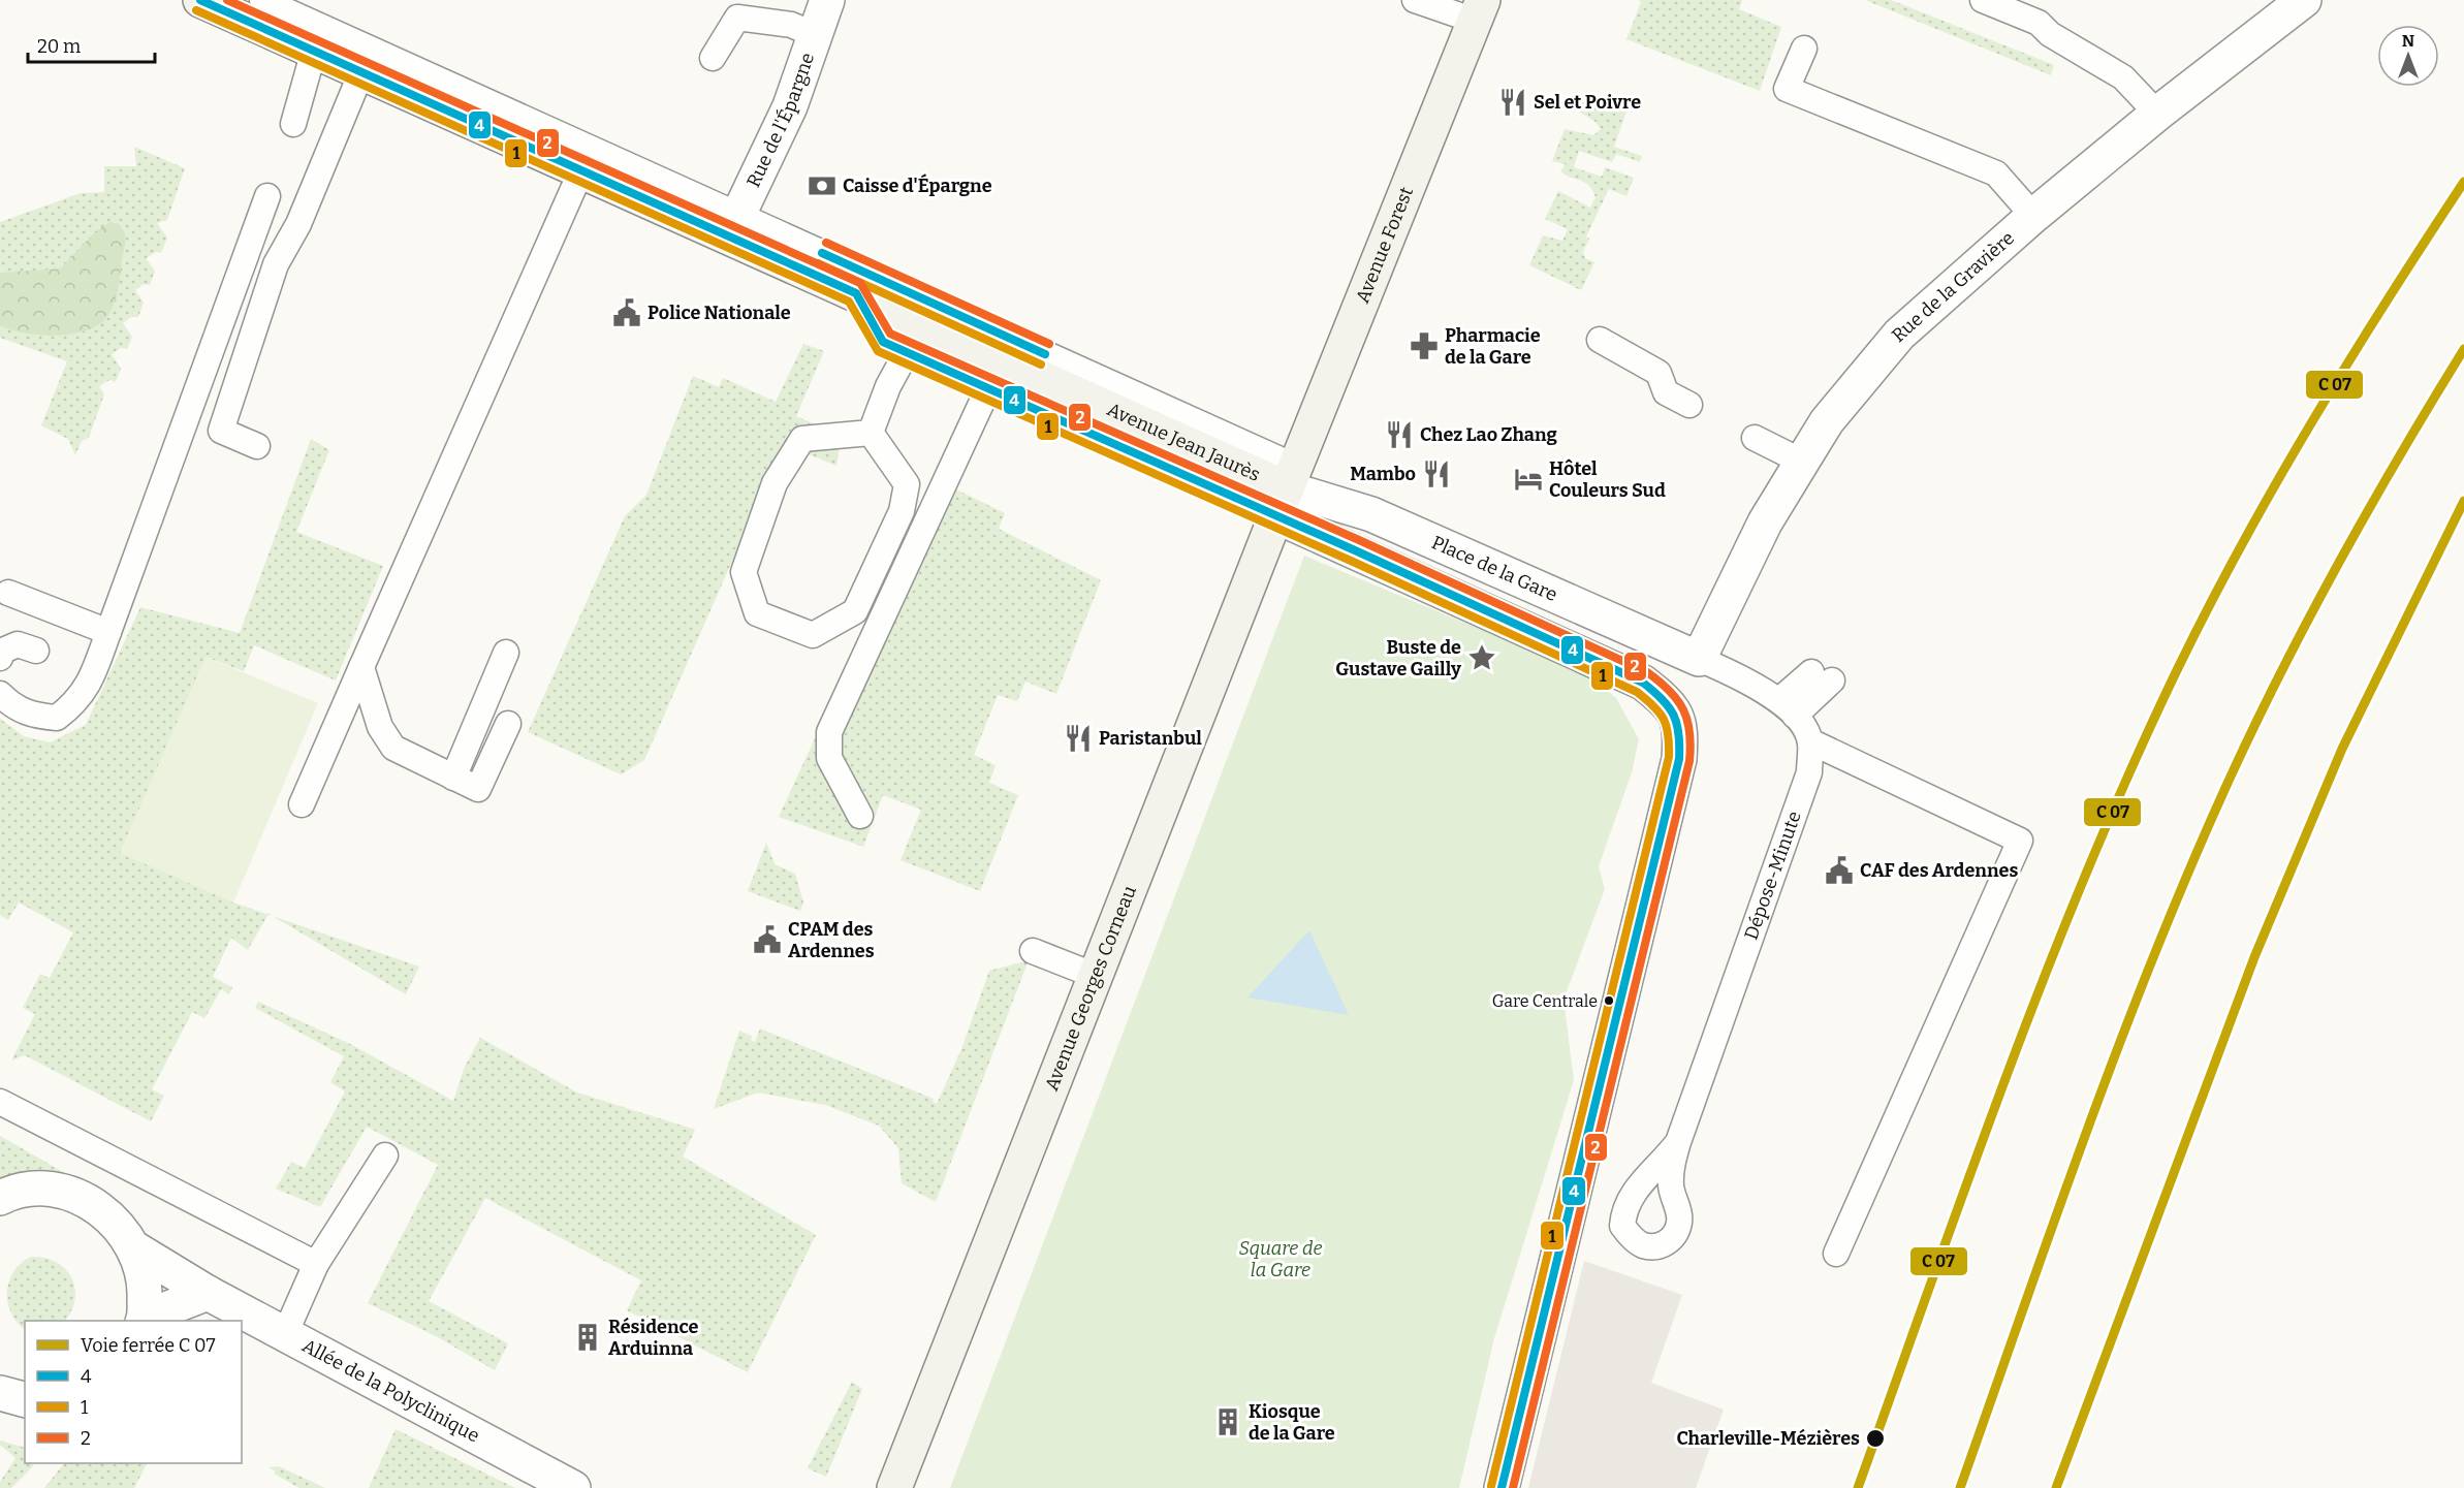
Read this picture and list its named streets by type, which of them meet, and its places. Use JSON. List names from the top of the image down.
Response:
{
  "streets": {
    "main road": ["Avenue Forest", "Avenue Jean Jaurès", "Avenue Georges Corneau"],
    "street": [
      "Rue de l'Épargne",
      "Rue de la Gravière",
      "Place de la Gare",
      "Allée de la Polyclinique"
    ],
    "lane": ["Dépose-Minute"]
  },
  "crossings": [
    ["Rue de l'Épargne", "Avenue Jean Jaurès"],
    ["Avenue Forest", "Avenue Jean Jaurès"],
    ["Avenue Forest", "Place de la Gare"],
    ["Avenue Forest", "Avenue Georges Corneau"],
    ["Rue de la Gravière", "Place de la Gare"],
    ["Avenue Jean Jaurès", "Place de la Gare"],
    ["Avenue Jean Jaurès", "Avenue Georges Corneau"],
    ["Place de la Gare", "Avenue Georges Corneau"]
  ],
  "parks": ["Square de la Gare"],
  "places": {
    "restaurant": [
      "Sel et Poivre",
      "Chez Lao Zhang",
      "Mambo",
      "Paristanbul"
    ],
    "bank": ["Caisse d'Épargne"],
    "public building": ["Police Nationale", "CAF des Ardennes", "CPAM des Ardennes"],
    "pharmacy": ["Pharmacie de la Gare"],
    "hotel": ["Hôtel Couleurs Sud"],
    "place": ["Buste de Gustave Gailly"],
    "other": ["Gare Centrale", "Charleville-Mézières"],
    "building": ["Résidence Arduinna", "Kiosque de la Gare"]
  },
  "lines": ["transit line 4", "transit line 2", "transit line 1"],
  "legend": [
    "Voie ferrée C 07",
    "4",
    "1",
    "2"
  ],
  "scale_bar": "20 m",
  "north": "top"
}
